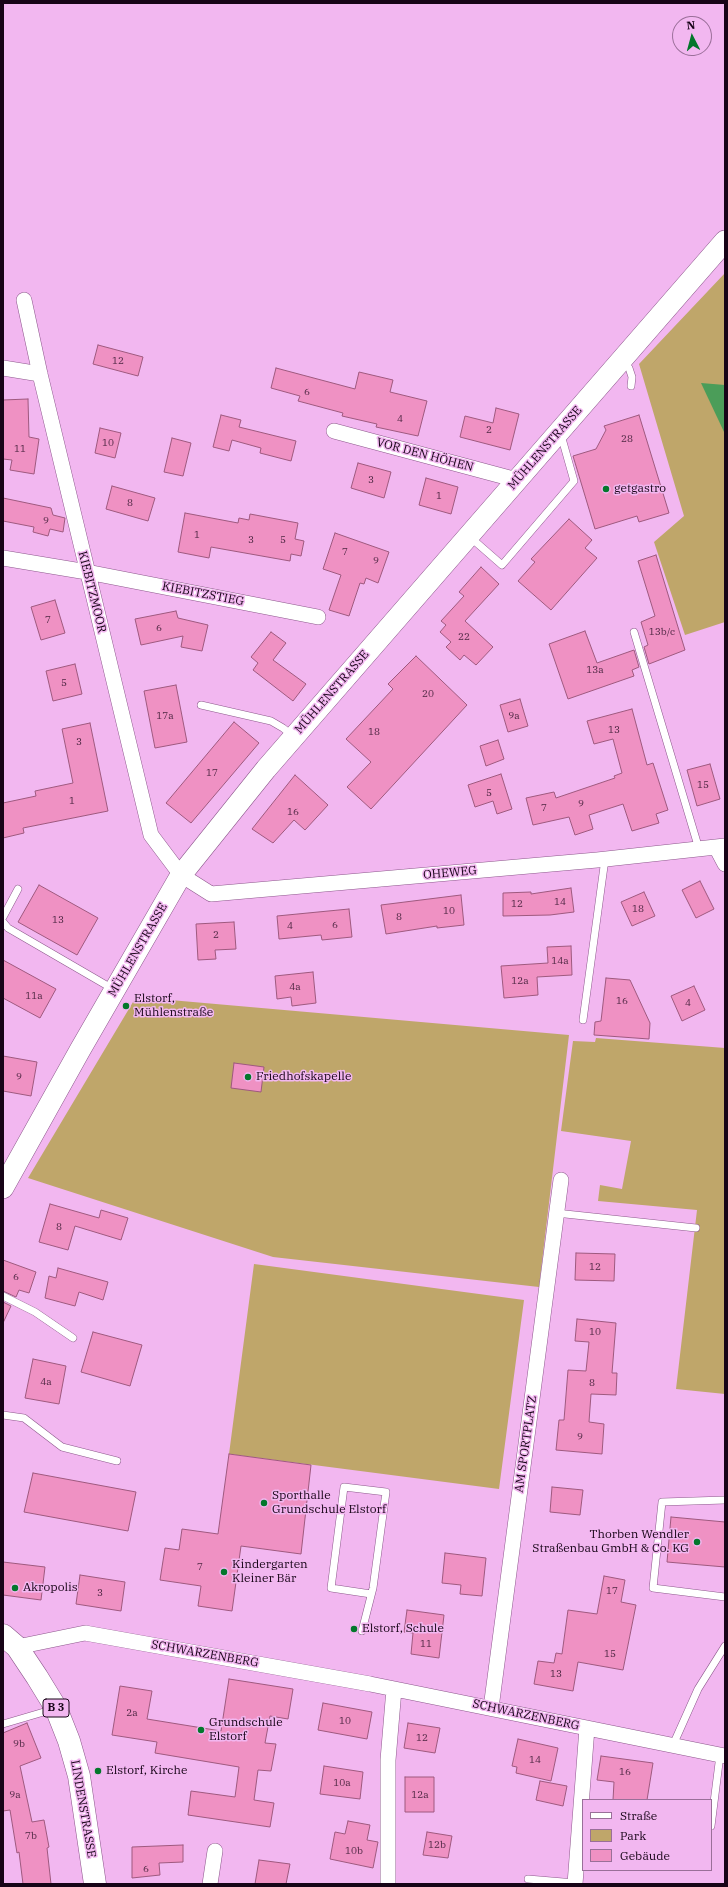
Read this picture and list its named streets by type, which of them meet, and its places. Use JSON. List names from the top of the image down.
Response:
{
  "streets": {
    "main road": ["MÜHLENSTRASSE", "B 3", "LINDENSTRASSE"],
    "street": [
      "VOR DEN HÖHEN",
      "KIEBITZMOOR",
      "KIEBITZSTIEG",
      "OHEWEG",
      "AM SPORTPLATZ",
      "SCHWARZENBERG"
    ]
  },
  "crossings": [
    ["MÜHLENSTRASSE", "VOR DEN HÖHEN"],
    ["MÜHLENSTRASSE", "KIEBITZMOOR"],
    ["MÜHLENSTRASSE", "OHEWEG"],
    ["KIEBITZMOOR", "KIEBITZSTIEG"],
    ["KIEBITZMOOR", "OHEWEG"],
    ["AM SPORTPLATZ", "SCHWARZENBERG"],
    ["SCHWARZENBERG", "LINDENSTRASSE"]
  ],
  "places": [
    "getgastro",
    "Elstorf, Mühlenstraße",
    "Friedhofskapelle",
    "Sporthalle Grundschule Elstorf",
    "Thorben Wendler Straßenbau GmbH & Co. KG",
    "Kindergarten Kleiner Bär",
    "Akropolis",
    "Elstorf, Schule",
    "Grundschule Elstorf",
    "Elstorf, Kirche"
  ],
  "house_numbers": [
    "12",
    "6",
    "4",
    "2",
    "28",
    "10",
    "11",
    "3",
    "1",
    "8",
    "9",
    "1",
    "3",
    "5",
    "7",
    "9",
    "7",
    "6",
    "13b/c",
    "22",
    "13a",
    "5",
    "20",
    "17a",
    "9a",
    "13",
    "18",
    "3",
    "17",
    "15",
    "5",
    "1",
    "9",
    "7",
    "16",
    "14",
    "12",
    "18",
    "10",
    "8",
    "13",
    "6",
    "4",
    "2",
    "14a",
    "12a",
    "4a",
    "11a",
    "16",
    "4",
    "9",
    "8",
    "12",
    "6",
    "10",
    "4a",
    "8",
    "9",
    "7",
    "17",
    "3",
    "11",
    "15",
    "13",
    "2a",
    "10",
    "12",
    "9b",
    "14",
    "16",
    "10a",
    "9a",
    "12a",
    "7b",
    "12b",
    "10b",
    "6"
  ],
  "legend": ["Straße", "Park", "Gebäude"],
  "north": "top"
}
